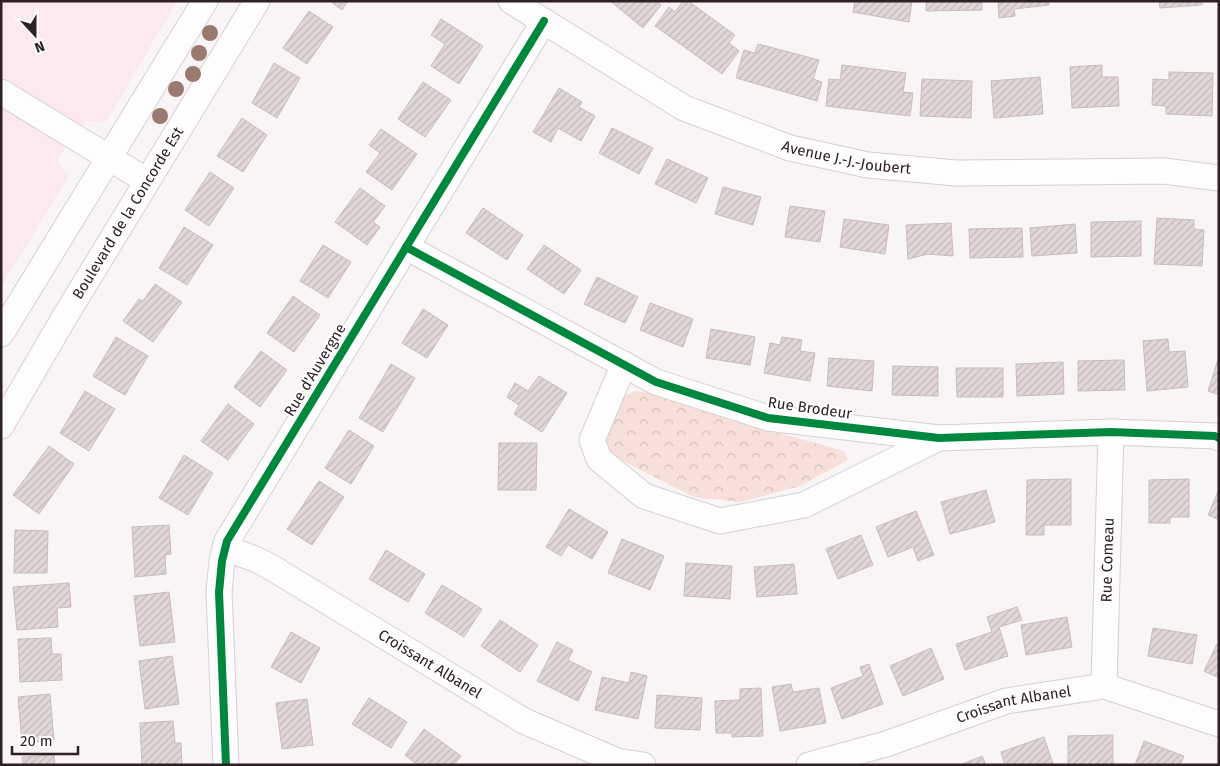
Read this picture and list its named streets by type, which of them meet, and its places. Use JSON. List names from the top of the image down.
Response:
{
  "streets": {
    "street": [
      "Avenue J.-J.-Joubert",
      "Boulevard de la Concorde Est",
      "Rue d'Auvergne",
      "Rue Brodeur",
      "Rue Comeau",
      "Croissant Albanel"
    ]
  },
  "crossings": [
    ["Avenue J.-J.-Joubert", "Rue d'Auvergne"],
    ["Rue d'Auvergne", "Rue Brodeur"],
    ["Rue d'Auvergne", "Croissant Albanel"],
    ["Rue Brodeur", "Rue Comeau"],
    ["Rue Comeau", "Croissant Albanel"]
  ],
  "scale_bar": "20 m",
  "north": "bottom"
}
